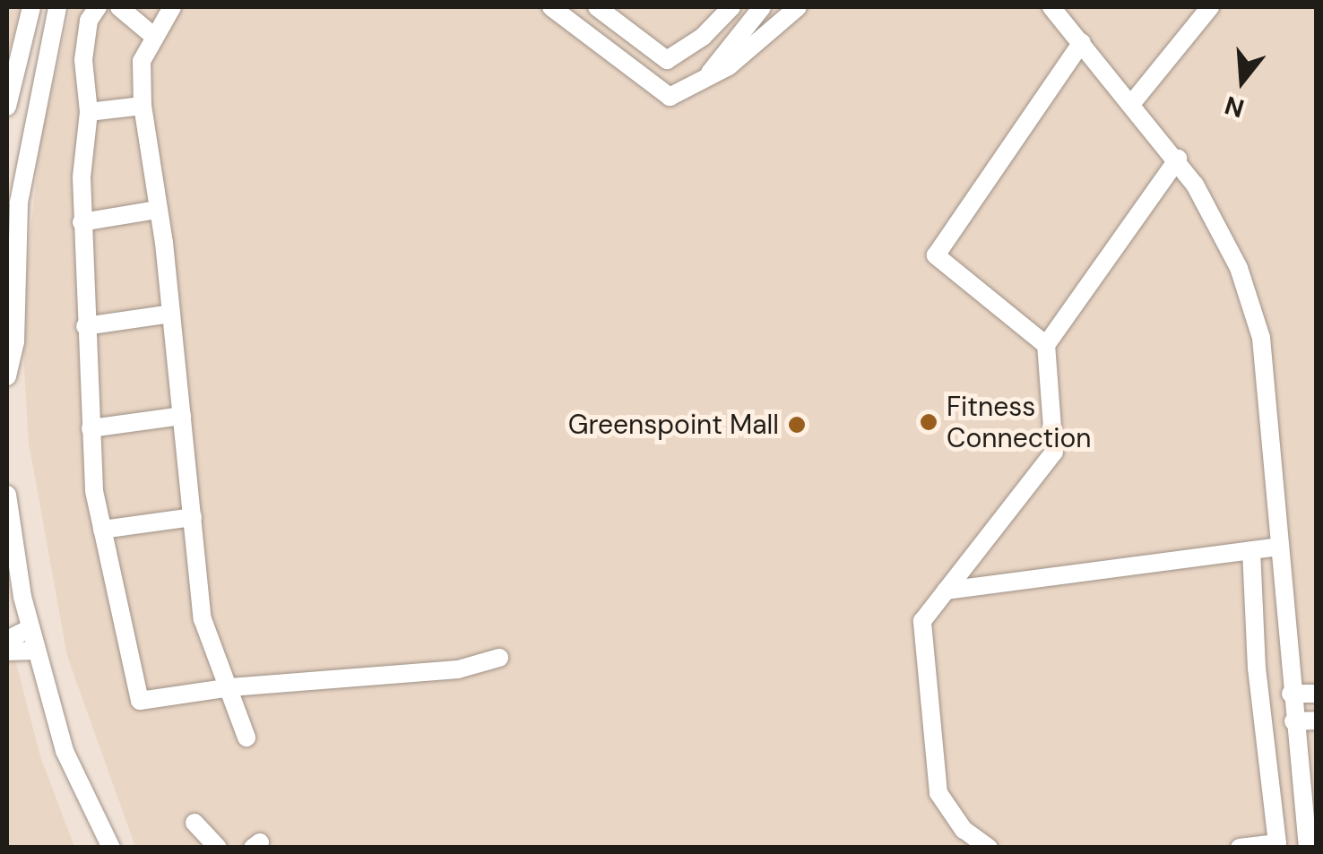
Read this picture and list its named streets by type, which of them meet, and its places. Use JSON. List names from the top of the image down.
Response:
{
  "places": ["Fitness Connection", "Greenspoint Mall"],
  "north": "bottom"
}
